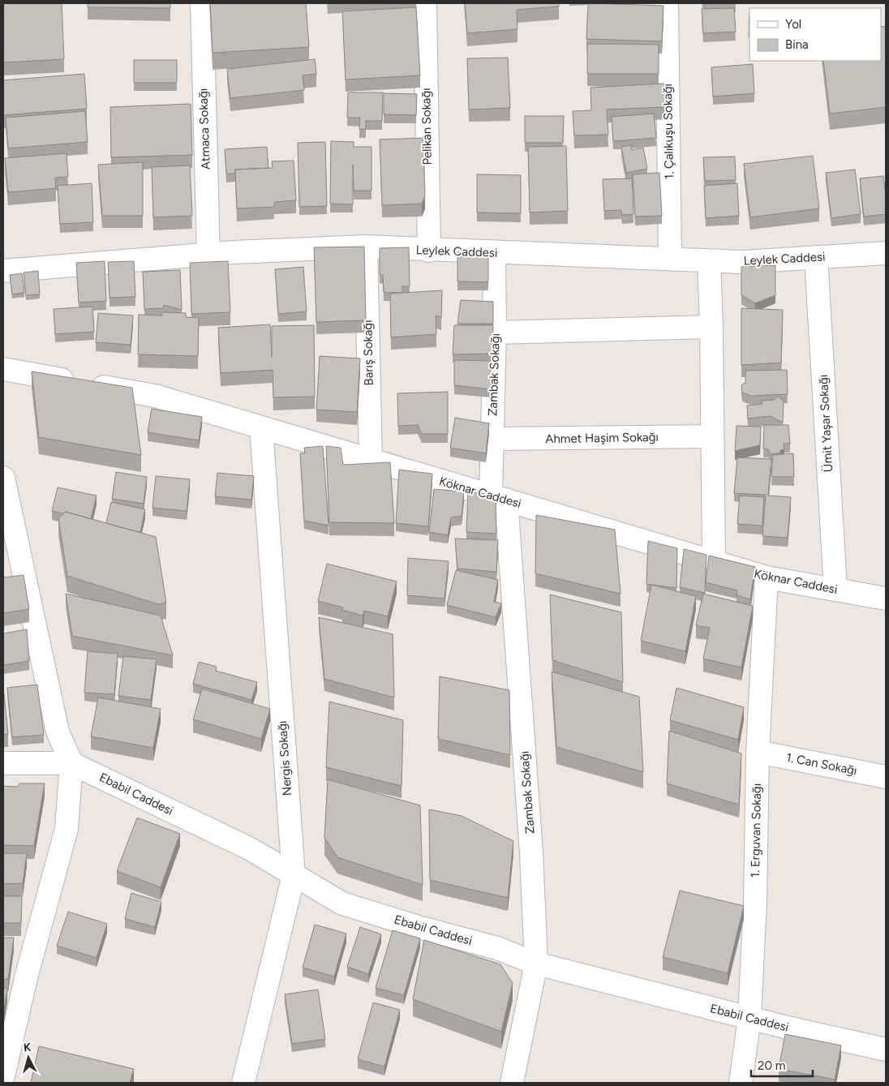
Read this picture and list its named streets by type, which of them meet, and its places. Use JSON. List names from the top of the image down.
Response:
{
  "streets": {
    "street": [
      "Pelikan Sokağı",
      "Atmaca Sokağı",
      "1. Çalıkuşu Sokağı",
      "Leylek Caddesi",
      "Barış Sokağı",
      "Zambak Sokağı",
      "Ümit Yaşar Sokağı",
      "Ahmet Haşim Sokağı",
      "Köknar Caddesi",
      "Nergis Sokağı",
      "1. Can Sokağı",
      "Ebabil Caddesi",
      "1. Erguvan Sokağı"
    ]
  },
  "crossings": [
    ["Pelikan Sokağı", "Leylek Caddesi"],
    ["Atmaca Sokağı", "Leylek Caddesi"],
    ["1. Çalıkuşu Sokağı", "Leylek Caddesi"],
    ["Leylek Caddesi", "Barış Sokağı"],
    ["Leylek Caddesi", "Zambak Sokağı"],
    ["Leylek Caddesi", "Ümit Yaşar Sokağı"],
    ["Barış Sokağı", "Köknar Caddesi"],
    ["Zambak Sokağı", "Ahmet Haşim Sokağı"],
    ["Zambak Sokağı", "Köknar Caddesi"],
    ["Zambak Sokağı", "Ebabil Caddesi"],
    ["Ümit Yaşar Sokağı", "Köknar Caddesi"],
    ["Köknar Caddesi", "Nergis Sokağı"],
    ["Köknar Caddesi", "1. Erguvan Sokağı"],
    ["Nergis Sokağı", "Ebabil Caddesi"],
    ["1. Can Sokağı", "1. Erguvan Sokağı"],
    ["Ebabil Caddesi", "1. Erguvan Sokağı"]
  ],
  "legend": ["Yol", "Bina"],
  "scale_bar": "20 m",
  "north": "top"
}
